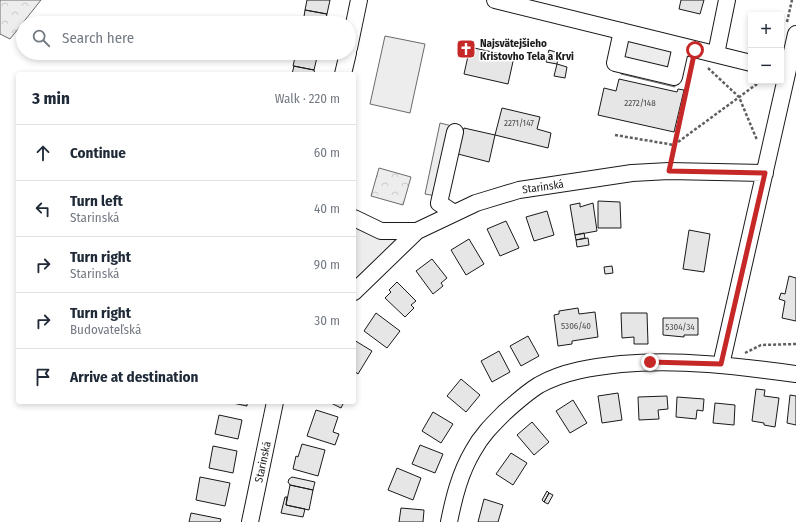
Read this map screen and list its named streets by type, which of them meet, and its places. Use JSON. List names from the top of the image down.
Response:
{
  "streets": {
    "street": ["Starinská"]
  },
  "places": {
    "church": ["Najsvätejšieho Kristovho Tela a Krvi"]
  },
  "house_numbers": [
    "2272/148",
    "2271/147",
    "5306/40",
    "5304/34"
  ],
  "page": {
    "map_buttons": ["+", "−"],
    "search": "Search here",
    "heading": ["3 min", "Walk · 220 m"],
    "list": [
      ["Continue", "60 m"],
      ["Turn left", "Starinská", "40 m"],
      ["Turn right", "Starinská", "90 m"],
      ["Turn right", "Budovateľská", "30 m"],
      "Arrive at destination"
    ]
  }
}
